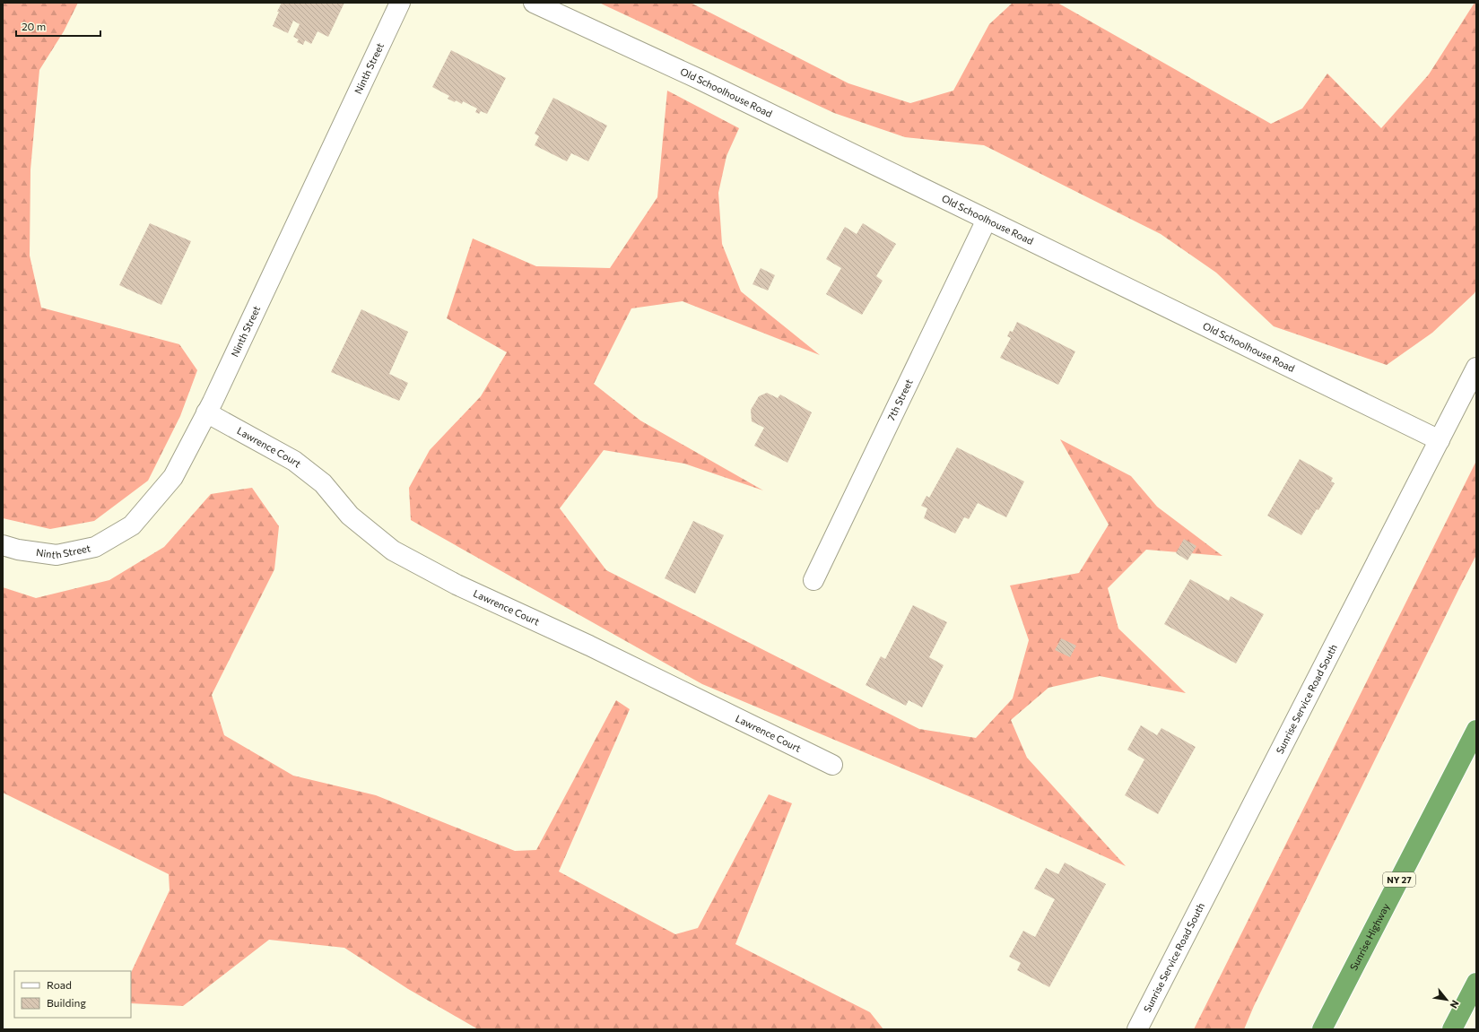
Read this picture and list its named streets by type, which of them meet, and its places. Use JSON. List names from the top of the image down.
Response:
{
  "streets": {
    "highway": ["NY 27", "Sunrise Highway"],
    "street": [
      "Ninth Street",
      "Old Schoolhouse Road",
      "7th Street",
      "Lawrence Court",
      "Sunrise Service Road South"
    ]
  },
  "crossings": [
    ["Ninth Street", "Lawrence Court"],
    ["Old Schoolhouse Road", "7th Street"],
    ["Old Schoolhouse Road", "Sunrise Service Road South"]
  ],
  "legend": ["Road", "Building"],
  "scale_bar": "20 m",
  "north": "bottom right"
}
